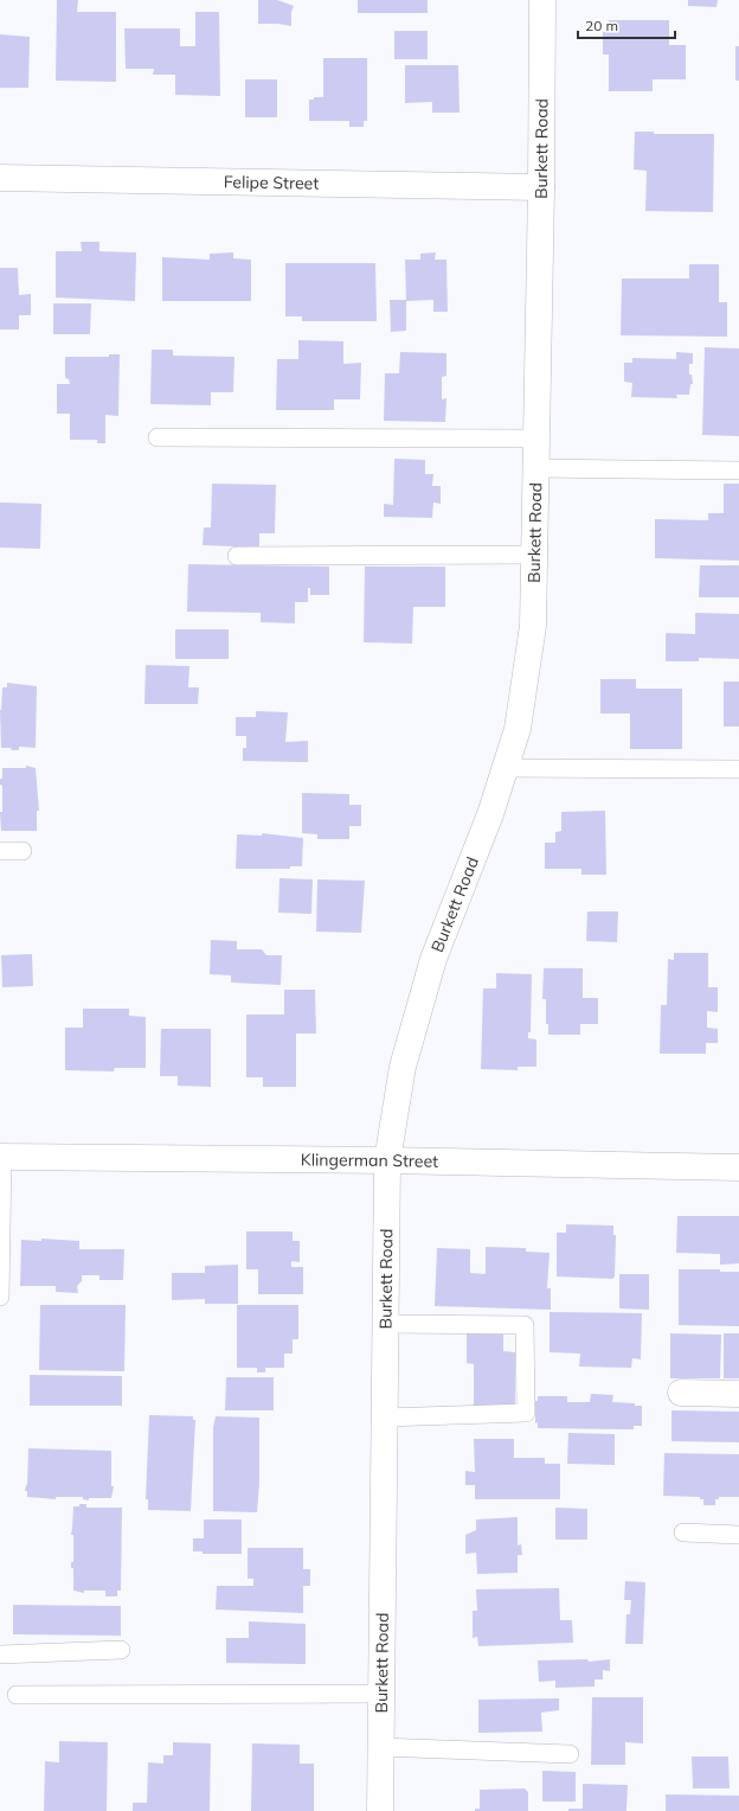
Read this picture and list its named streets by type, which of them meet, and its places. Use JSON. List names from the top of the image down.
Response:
{
  "streets": {
    "street": ["Burkett Road", "Felipe Street", "Klingerman Street"]
  },
  "crossings": [
    ["Burkett Road", "Felipe Street"],
    ["Burkett Road", "Klingerman Street"]
  ],
  "scale_bar": "20 m"
}
